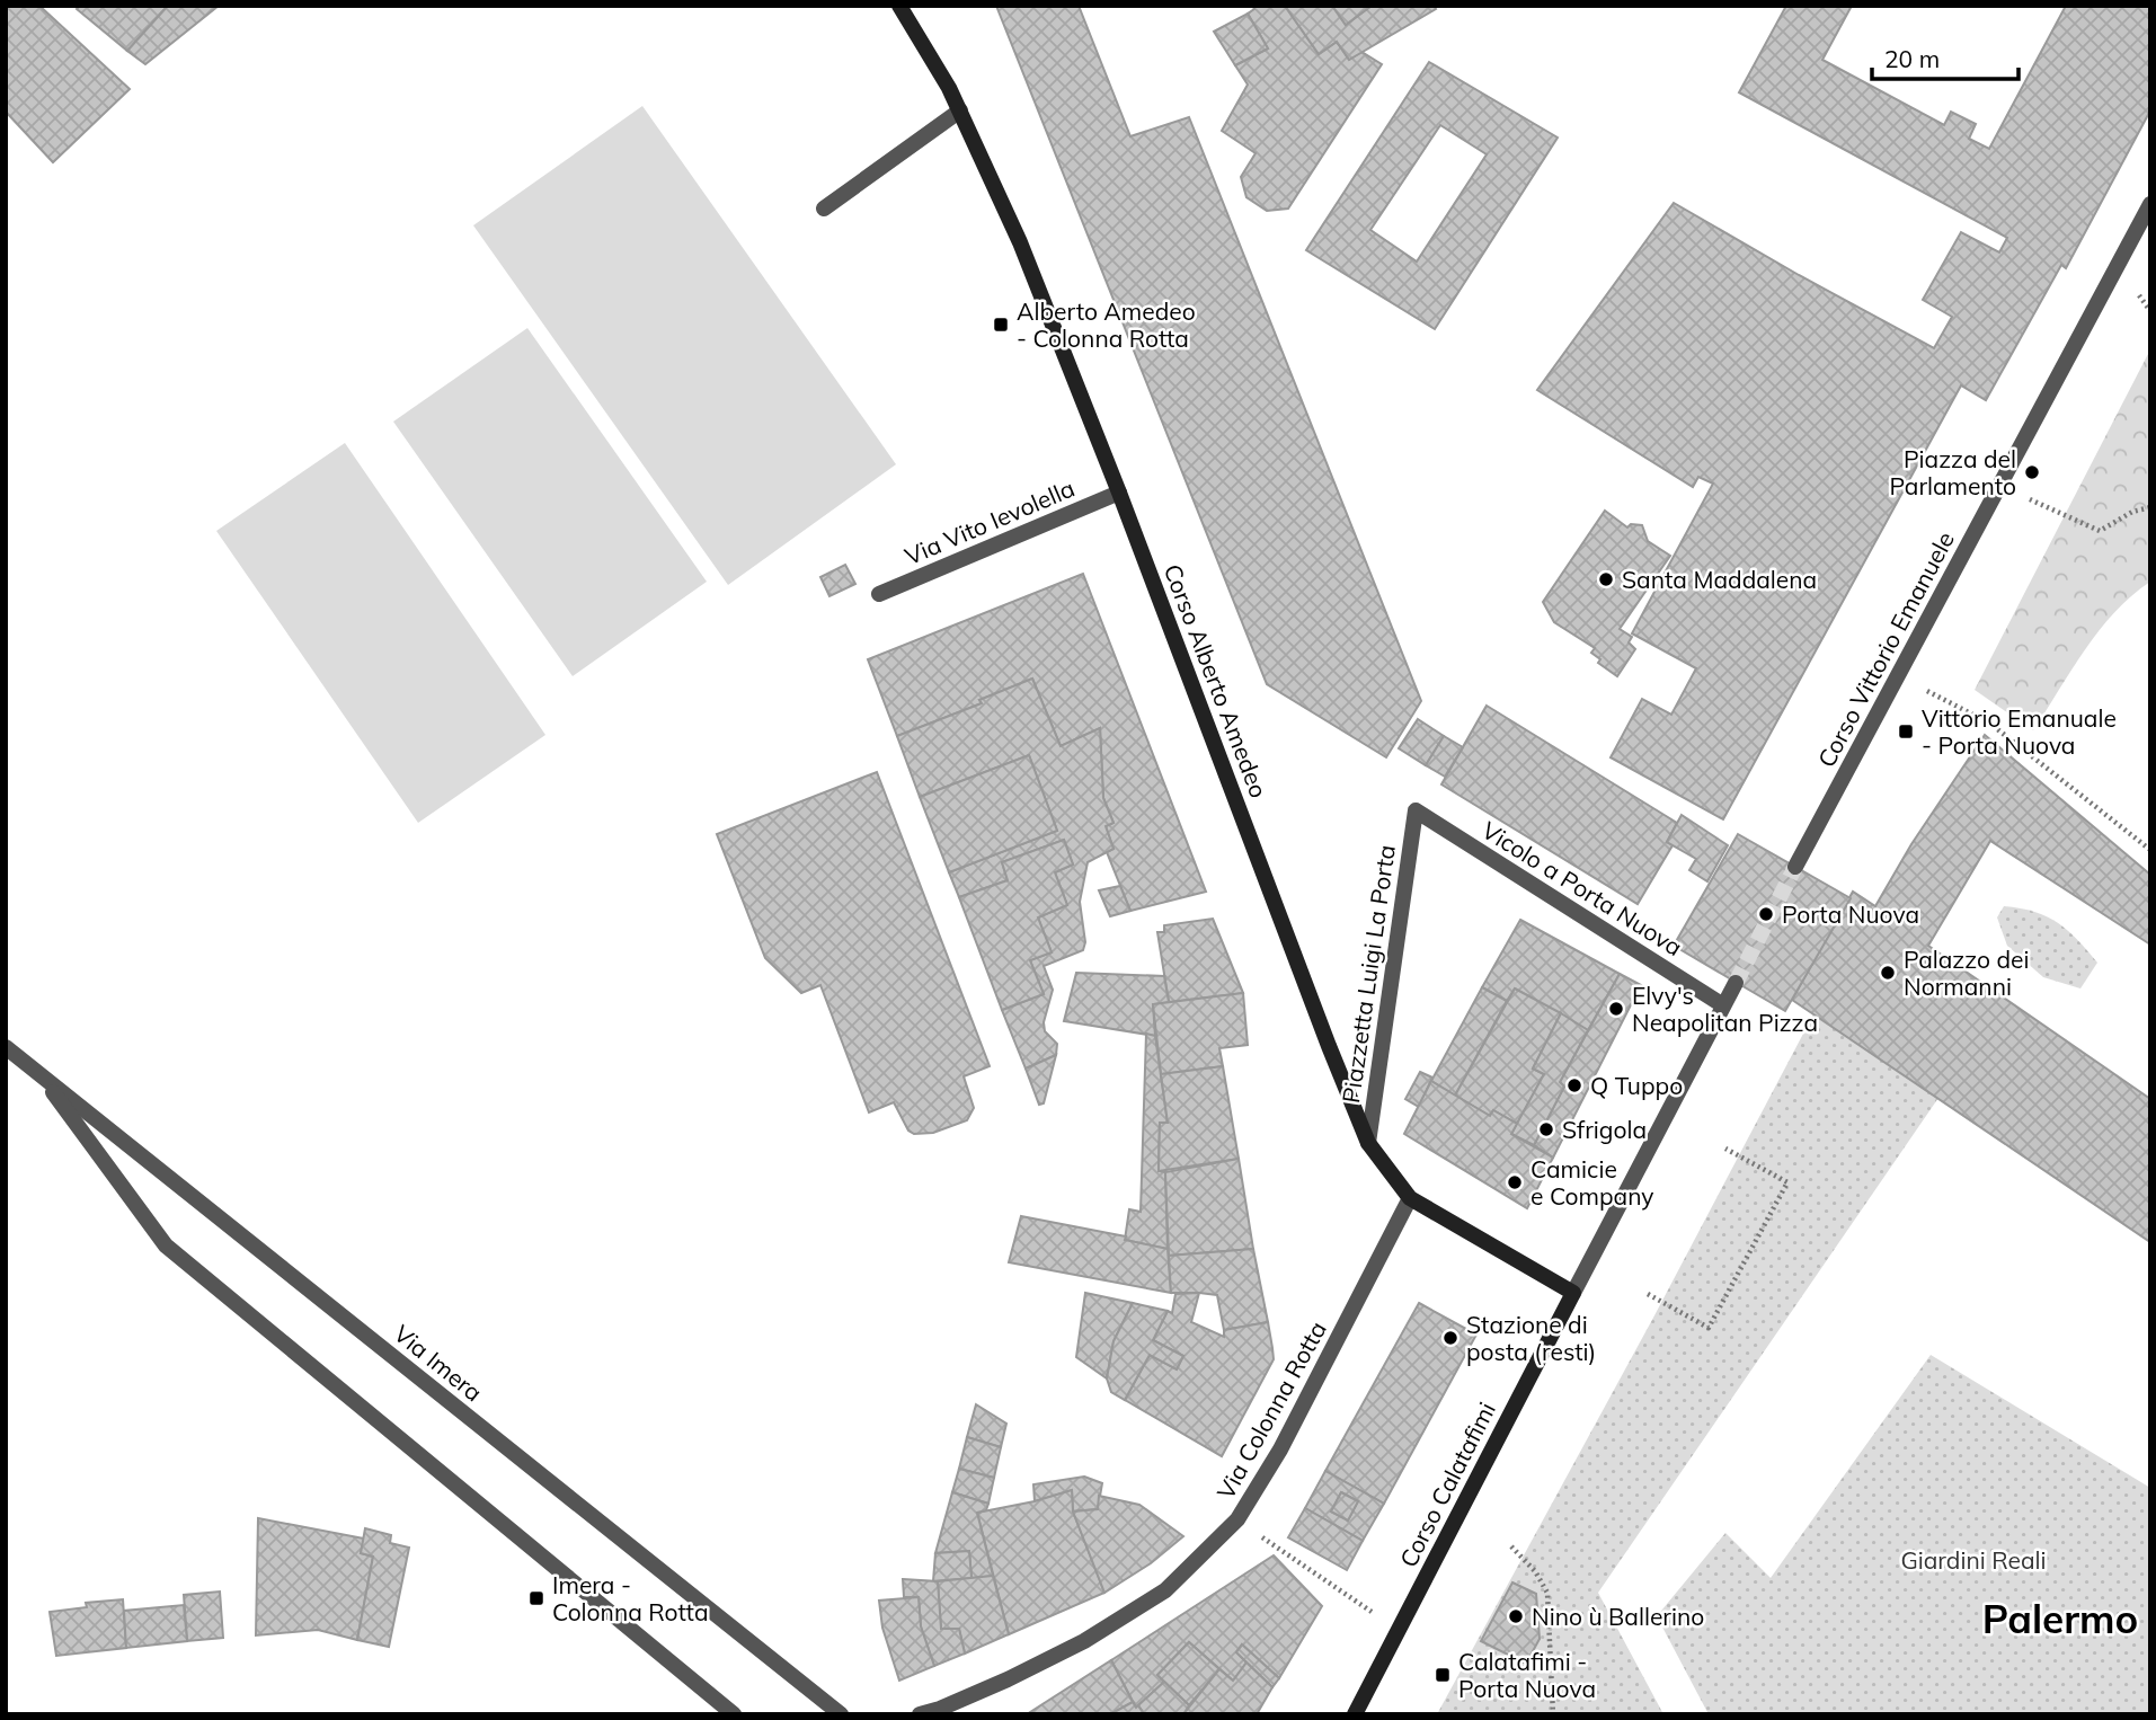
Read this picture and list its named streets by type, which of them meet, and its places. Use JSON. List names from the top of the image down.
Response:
{
  "streets": {
    "street": [
      "Via Vito Ievolella",
      "Corso Vittorio Emanuele",
      "Corso Alberto Amedeo",
      "Vicolo a Porta Nuova",
      "Piazzetta Luigi La Porta",
      "Via Imera",
      "Via Colonna Rotta",
      "Corso Calatafimi"
    ]
  },
  "crossings": [
    ["Via Vito Ievolella", "Corso Alberto Amedeo"],
    ["Corso Alberto Amedeo", "Piazzetta Luigi La Porta"],
    ["Corso Alberto Amedeo", "Via Colonna Rotta"],
    ["Corso Alberto Amedeo", "Corso Calatafimi"],
    ["Vicolo a Porta Nuova", "Piazzetta Luigi La Porta"],
    ["Vicolo a Porta Nuova", "Corso Calatafimi"]
  ],
  "districts": ["Palermo"],
  "parks": ["Giardini Reali"],
  "places": {
    "transit": [
      "Alberto Amedeo - Colonna Rotta",
      "Vittorio Emanuale - Porta Nuova",
      "Imera - Colonna Rotta",
      "Calatafimi - Porta Nuova"
    ],
    "other": [
      "Piazza del Parlamento",
      "Santa Maddalena",
      "Porta Nuova",
      "Palazzo dei Normanni",
      "Elvy's Neapolitan Pizza",
      "Q Tuppo",
      "Sfrigola",
      "Camicie e Company",
      "Stazione di posta (resti)",
      "Nino ù Ballerino"
    ]
  },
  "scale_bar": "20 m"
}
